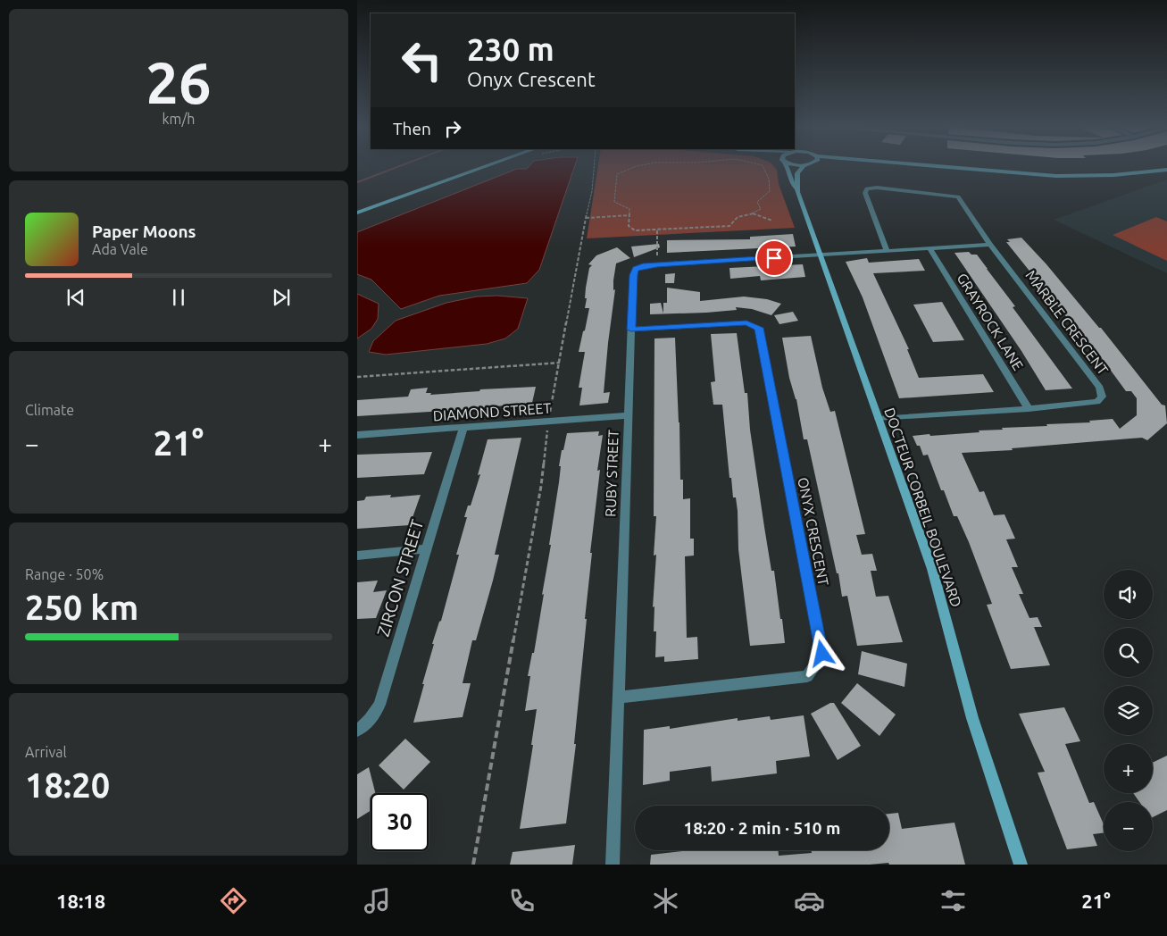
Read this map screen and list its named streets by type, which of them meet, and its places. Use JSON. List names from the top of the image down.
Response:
{
  "streets": {
    "main road": ["DOCTEUR CORBEIL BOULEVARD"],
    "street": [
      "GRAYROCK LANE",
      "MARBLE CRESCENT",
      "DIAMOND STREET",
      "RUBY STREET",
      "ONYX CRESCENT",
      "ZIRCON STREET"
    ]
  },
  "crossings": [
    ["GRAYROCK LANE", "MARBLE CRESCENT"],
    ["MARBLE CRESCENT", "DOCTEUR CORBEIL BOULEVARD"],
    ["DIAMOND STREET", "RUBY STREET"],
    ["DIAMOND STREET", "ZIRCON STREET"],
    ["RUBY STREET", "DOCTEUR CORBEIL BOULEVARD"],
    ["RUBY STREET", "ONYX CRESCENT"]
  ],
  "page": {
    "tile": [
      ["26", "km/h"],
      "Climate",
      ["Range · 50%", "250 km"],
      ["Arrival", "18:20"]
    ],
    "turn": ["230 m", "Onyx Crescent"],
    "then": "Then",
    "song": ["Paper Moons", "Ada Vale"],
    "heat": ["−", "21°", "+"],
    "map_buttons": ["+", "−"],
    "limit": "30",
    "trip": "18:20 · 2 min · 510 m",
    "tabs": ["18:18", "21°"]
  }
}
